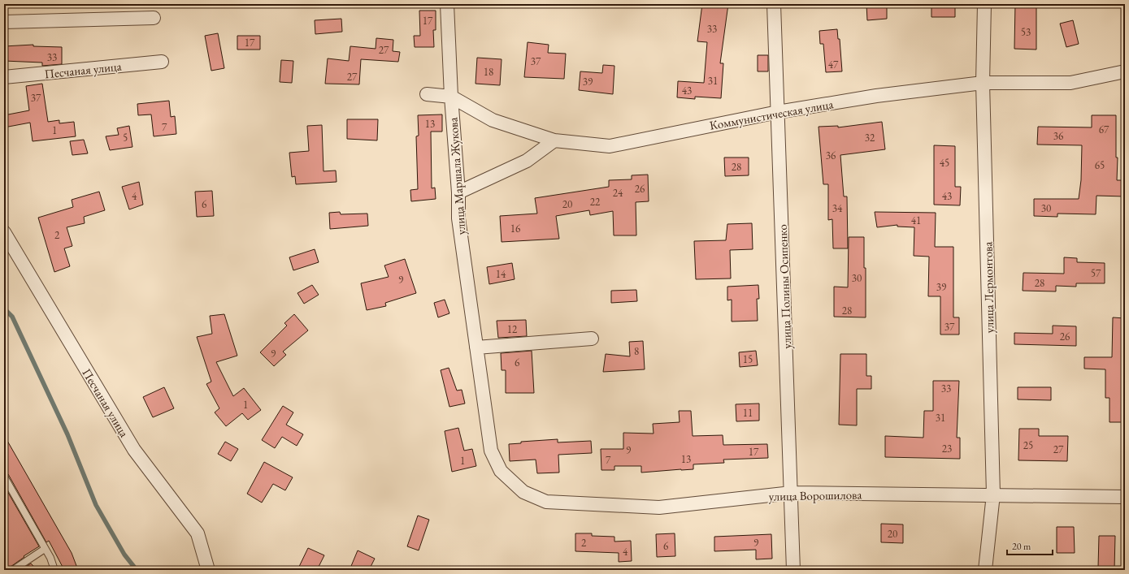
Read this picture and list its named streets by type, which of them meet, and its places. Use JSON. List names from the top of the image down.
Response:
{
  "streets": {
    "street": [
      "Песчаная улица",
      "Коммунистическая улица",
      "улица Маршала Жукова",
      "улица Полины Осипенко",
      "улица Лермонтова",
      "улица Ворошилова"
    ]
  },
  "crossings": [
    ["Коммунистическая улица", "улица Маршала Жукова"],
    ["Коммунистическая улица", "улица Полины Осипенко"],
    ["Коммунистическая улица", "улица Лермонтова"],
    ["улица Маршала Жукова", "улица Ворошилова"],
    ["улица Полины Осипенко", "улица Ворошилова"],
    ["улица Лермонтова", "улица Ворошилова"]
  ],
  "house_numbers": [
    "17",
    "33",
    "53",
    "17",
    "27",
    "33",
    "37",
    "47",
    "18",
    "27",
    "31",
    "39",
    "43",
    "37",
    "13",
    "7",
    "67",
    "1",
    "36",
    "5",
    "32",
    "36",
    "45",
    "65",
    "28",
    "26",
    "24",
    "4",
    "43",
    "22",
    "6",
    "20",
    "34",
    "30",
    "41",
    "16",
    "2",
    "57",
    "14",
    "30",
    "9",
    "28",
    "39",
    "28",
    "37",
    "12",
    "26",
    "8",
    "9",
    "15",
    "6",
    "33",
    "1",
    "11",
    "31",
    "25",
    "23",
    "27",
    "9",
    "17",
    "13",
    "7",
    "1",
    "20",
    "2",
    "9",
    "6",
    "4"
  ],
  "scale_bar": "20 m"
}
